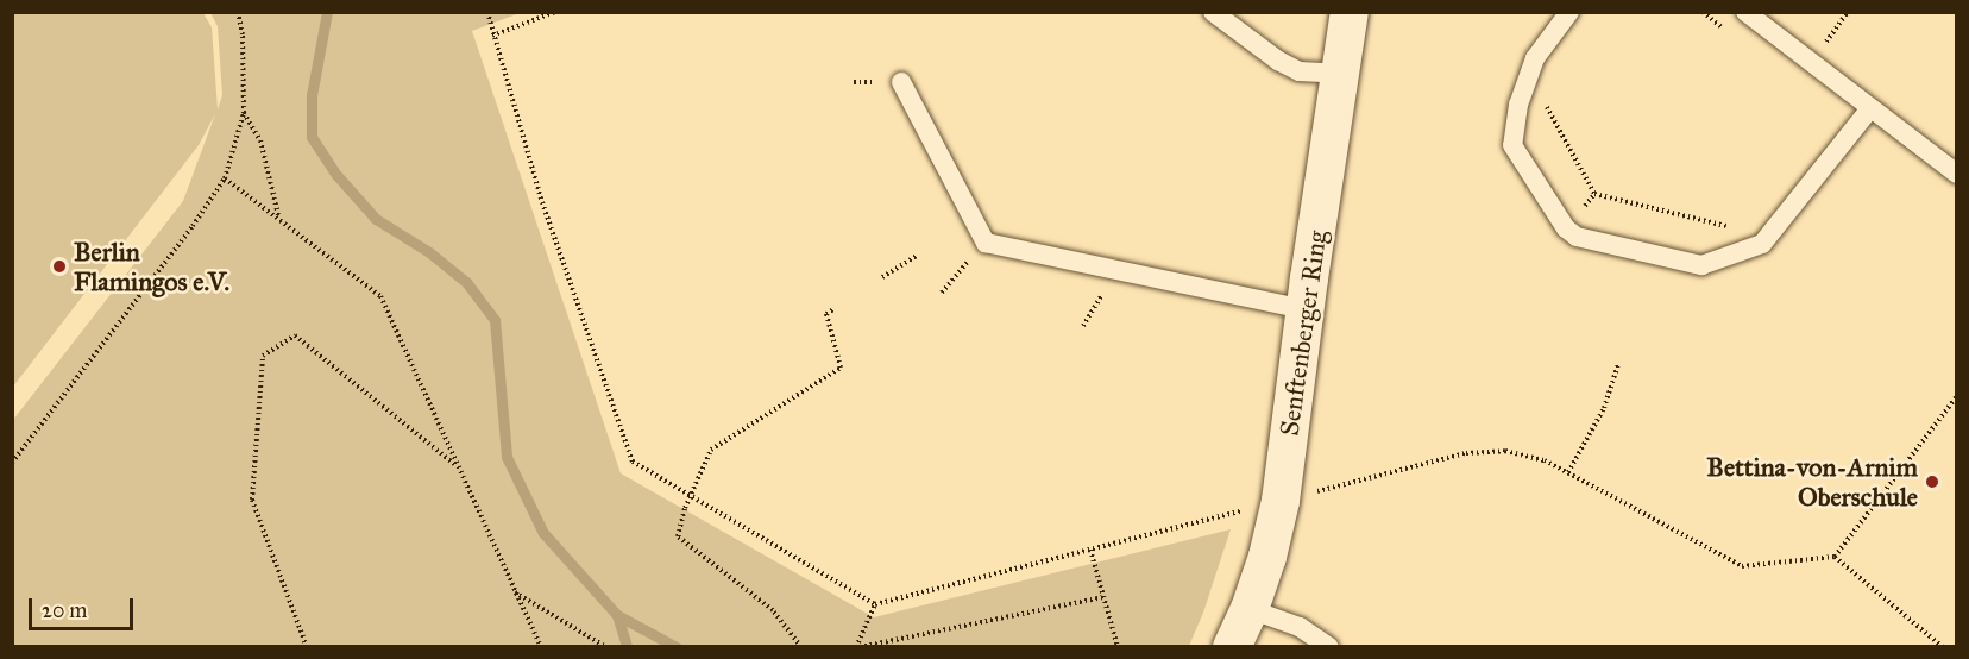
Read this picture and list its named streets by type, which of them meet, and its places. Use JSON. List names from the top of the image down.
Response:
{
  "streets": {
    "street": ["Senftenberger Ring"]
  },
  "places": ["Berlin Flamingos e.V.", "Bettina-von-Arnim Oberschule"],
  "scale_bar": "20 m"
}
